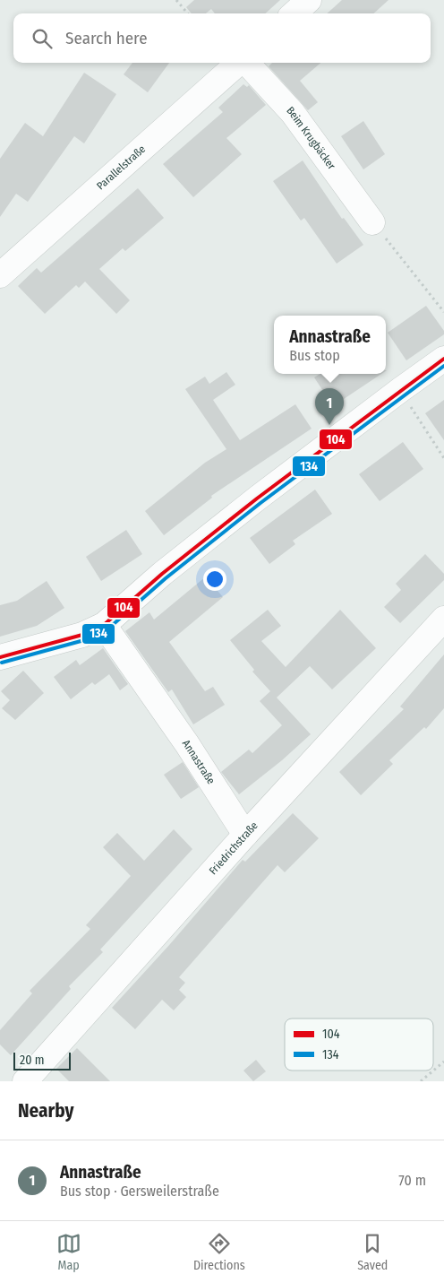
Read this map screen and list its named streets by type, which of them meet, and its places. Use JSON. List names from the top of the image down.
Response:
{
  "streets": {
    "street": [
      "Beim Krugbäcker",
      "Parallelstraße",
      "Annastraße",
      "Friedrichstraße"
    ]
  },
  "crossings": [
    ["Annastraße", "Friedrichstraße"]
  ],
  "lines": ["transit line 104", "transit line 134"],
  "legend": ["104", "134"],
  "scale_bar": "20 m",
  "page": {
    "search": "Search here",
    "popup": ["Annastraße", "Bus stop"],
    "pins": "1",
    "scale": "20 m",
    "heading": "Nearby",
    "list": [
      {
        "mark": "1",
        "name": "Annastraße",
        "note": "Bus stop · Gersweilerstraße",
        "value": "70 m"
      }
    ],
    "nav": ["Map", "Directions", "Saved"]
  }
}
